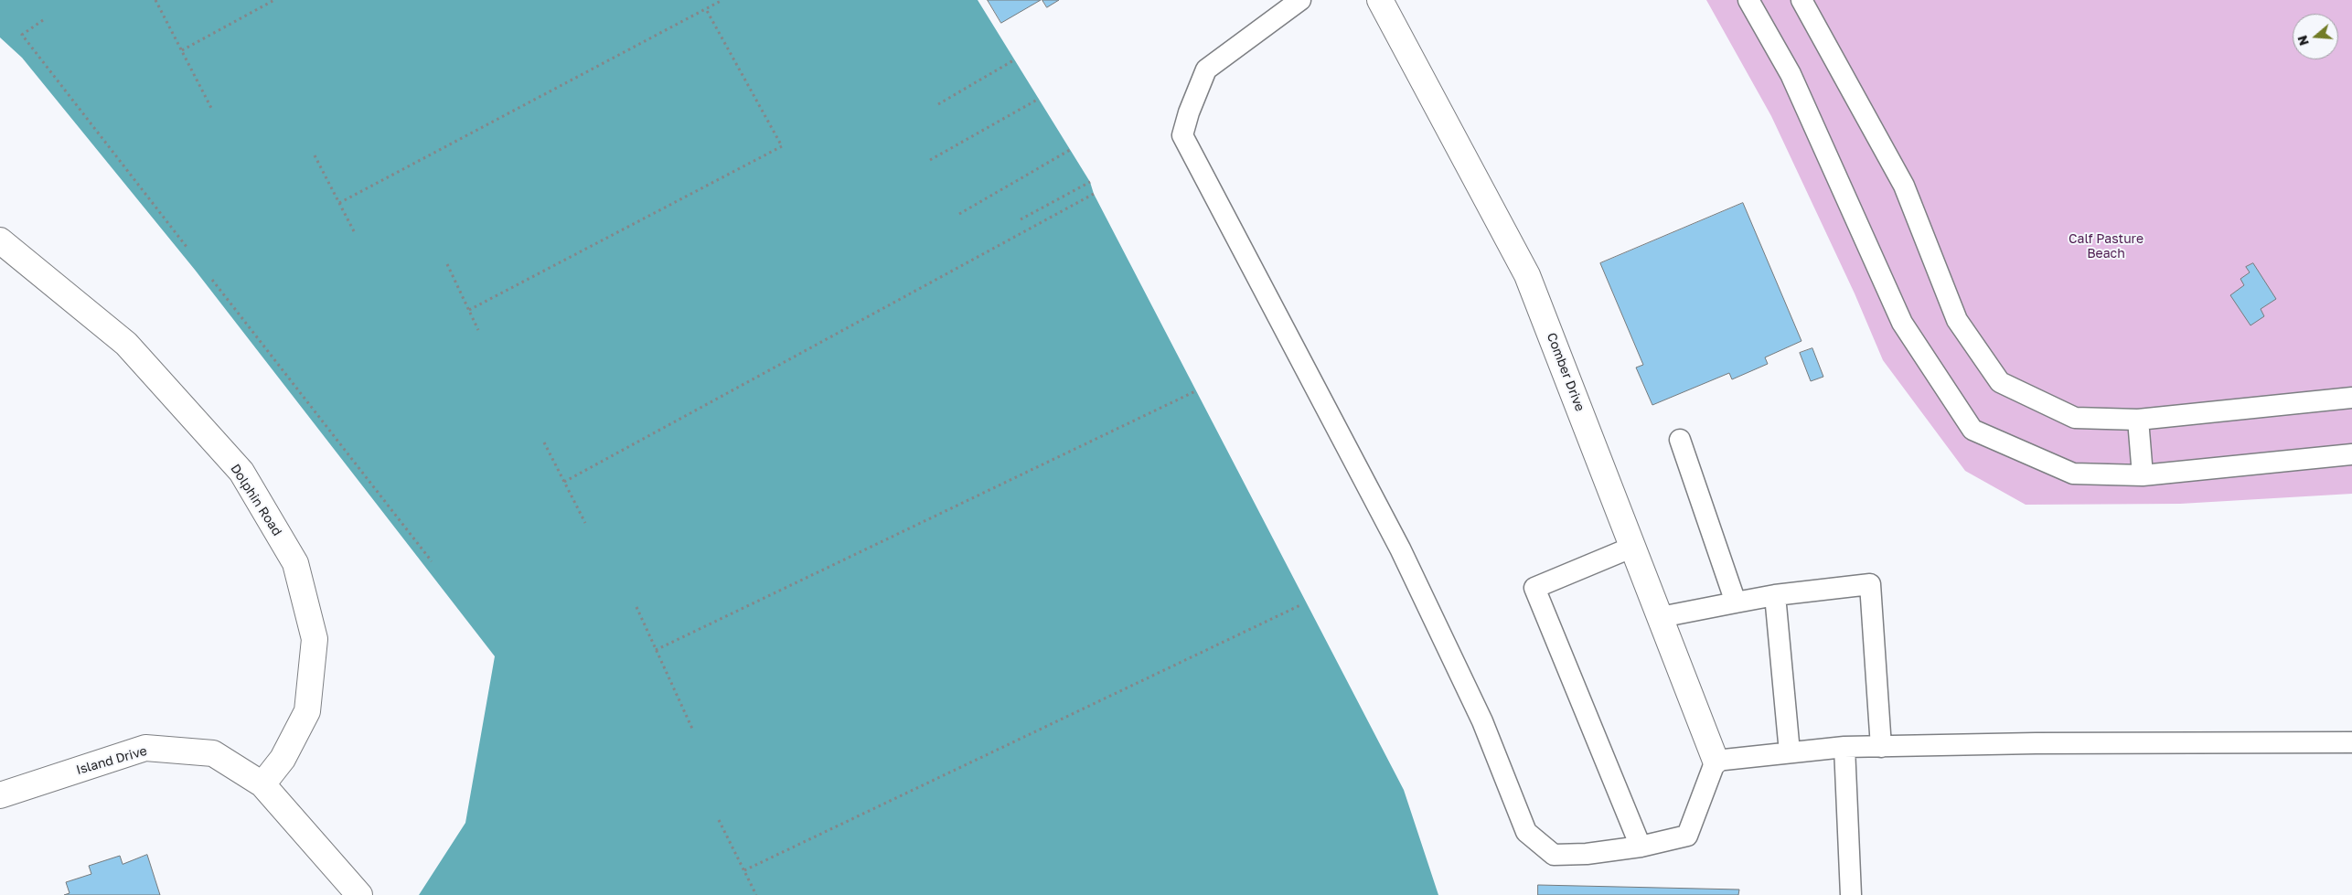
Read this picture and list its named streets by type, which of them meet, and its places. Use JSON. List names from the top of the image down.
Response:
{
  "streets": {
    "street": ["Comber Drive", "Dolphin Road", "Island Drive"]
  },
  "crossings": [
    ["Dolphin Road", "Island Drive"]
  ],
  "parks": ["Calf Pasture Beach"],
  "north": "left"
}
